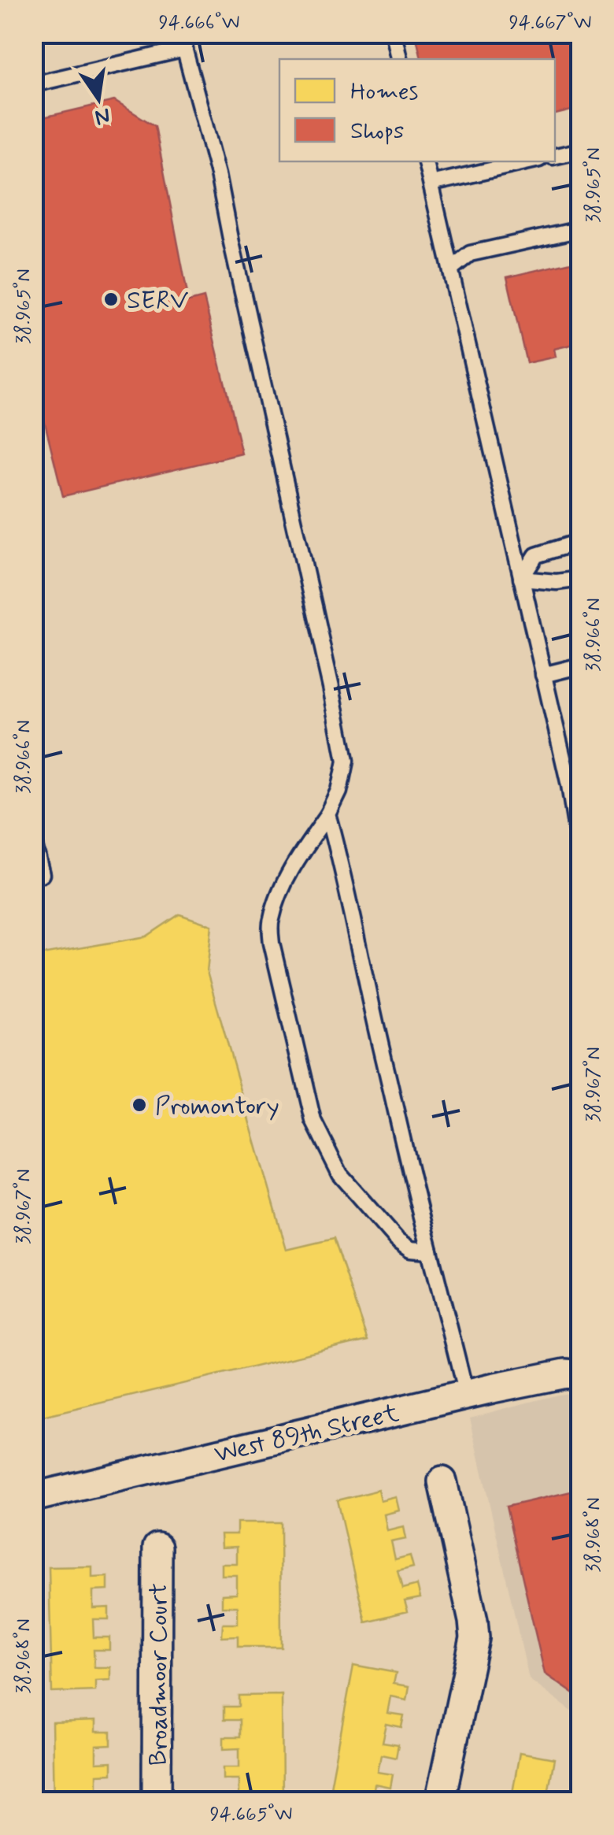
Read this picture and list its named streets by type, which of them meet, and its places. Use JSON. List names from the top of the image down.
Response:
{
  "streets": {
    "street": ["West 89th Street", "Broadmoor Court"]
  },
  "places": ["SERV", "Promontory"],
  "legend": ["Homes", "Shops"],
  "north": "bottom",
  "coordinates": [
    "94.666°W",
    "94.667°W",
    "38.965°N",
    "38.966°N",
    "38.967°N",
    "38.968°N",
    "94.665°W"
  ]
}
